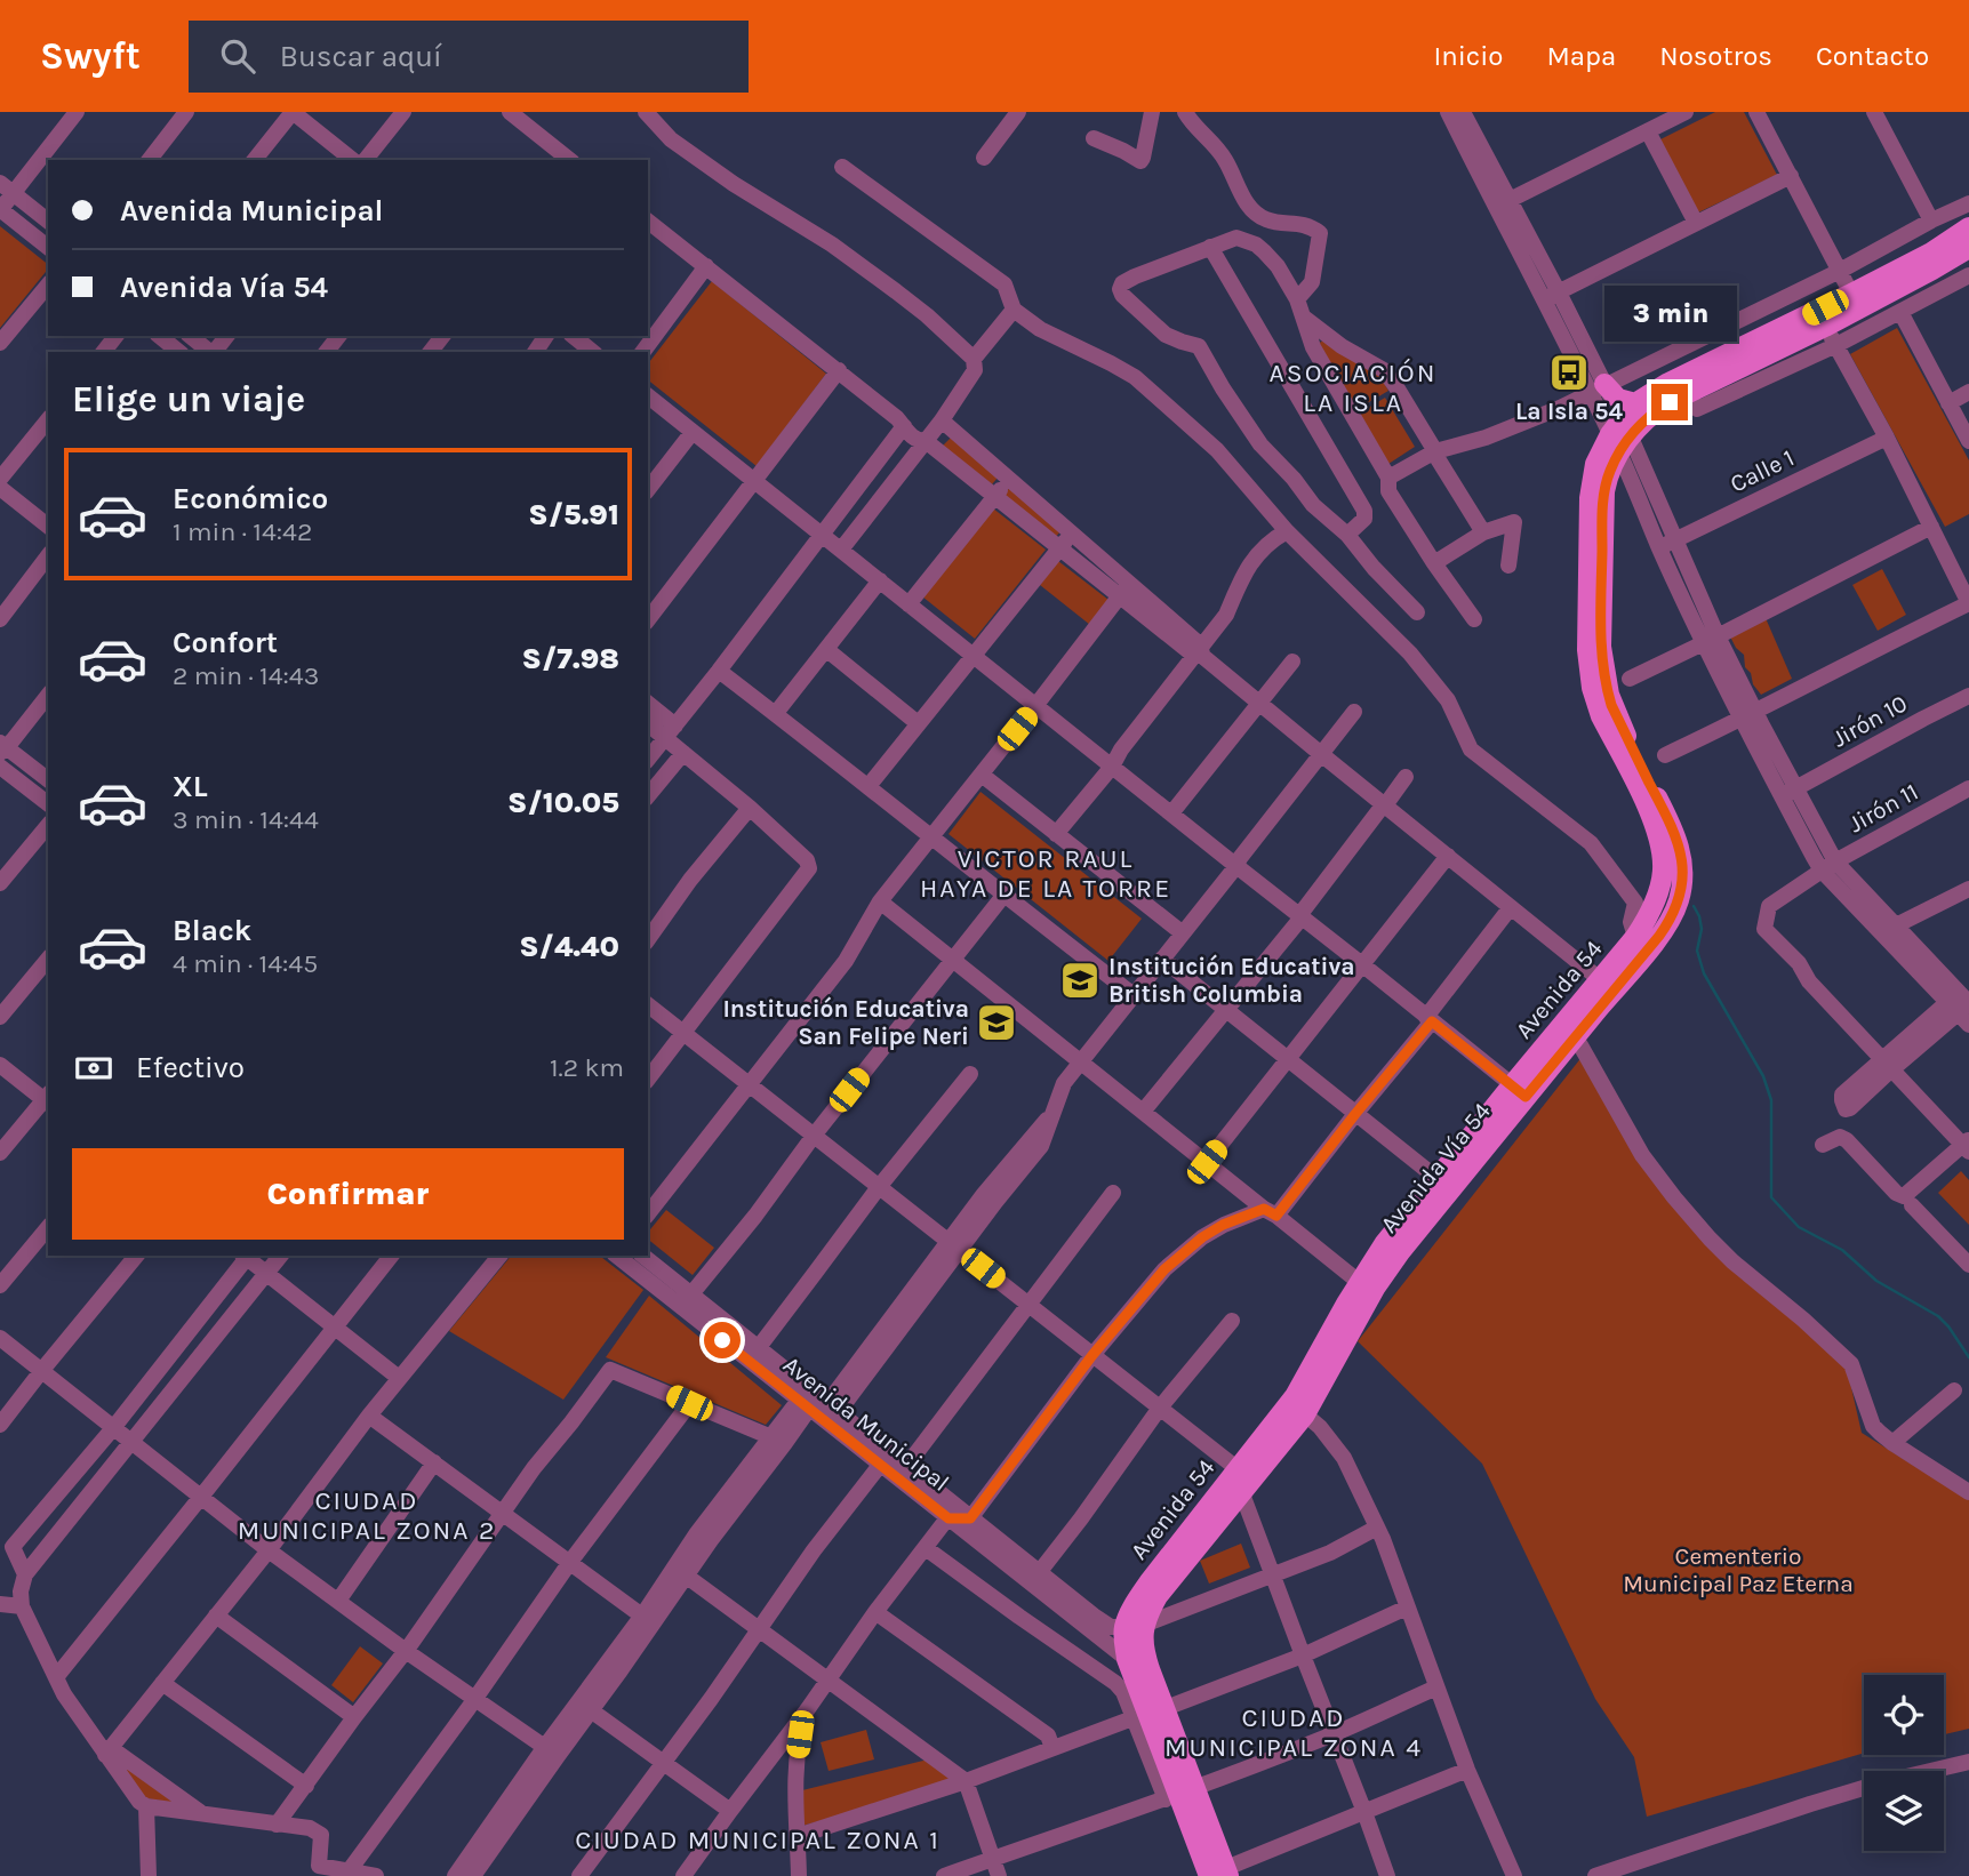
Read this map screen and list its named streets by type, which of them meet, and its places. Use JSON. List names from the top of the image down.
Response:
{
  "streets": {
    "main road": ["Avenida 54", "Avenida Vía 54"],
    "street": [
      "Calle 1",
      "Jirón 10",
      "Jirón 11",
      "Avenida Municipal"
    ]
  },
  "crossings": [
    ["Avenida 54", "Avenida Vía 54"],
    ["Avenida 54", "Avenida Municipal"],
    ["Avenida Vía 54", "Avenida Municipal"]
  ],
  "districts": [
    "ASOCIACIÓN LA ISLA",
    "VICTOR RAUL HAYA DE LA TORRE",
    "CIUDAD MUNICIPAL ZONA 2",
    "CIUDAD MUNICIPAL ZONA 4",
    "CIUDAD MUNICIPAL ZONA 1"
  ],
  "parks": ["Cementerio Municipal Paz Eterna"],
  "places": {
    "bus stop": ["La Isla 54"],
    "school or university": ["Institución Educativa British Columbia", "Institución Educativa San Felipe Neri"]
  },
  "page": {
    "header": "Swyft",
    "search": "Buscar aquí",
    "nav": [
      "Inicio",
      "Mapa",
      "Nosotros",
      "Contacto"
    ],
    "banner": ["Avenida Municipal", "Avenida Vía 54"],
    "bubble": "3 min",
    "heading": "Elige un viaje",
    "list": [
      {
        "name": "Económico",
        "note": "1 min · 14:42",
        "value": "S/5.91"
      },
      {
        "name": "Confort",
        "note": "2 min · 14:43",
        "value": "S/7.98"
      },
      {
        "name": "XL",
        "note": "3 min · 14:44",
        "value": "S/10.05"
      },
      {
        "name": "Black",
        "note": "4 min · 14:45",
        "value": "S/4.40"
      }
    ],
    "pay": ["Efectivo", "1.2 km"],
    "buttons": "Confirmar"
  }
}
